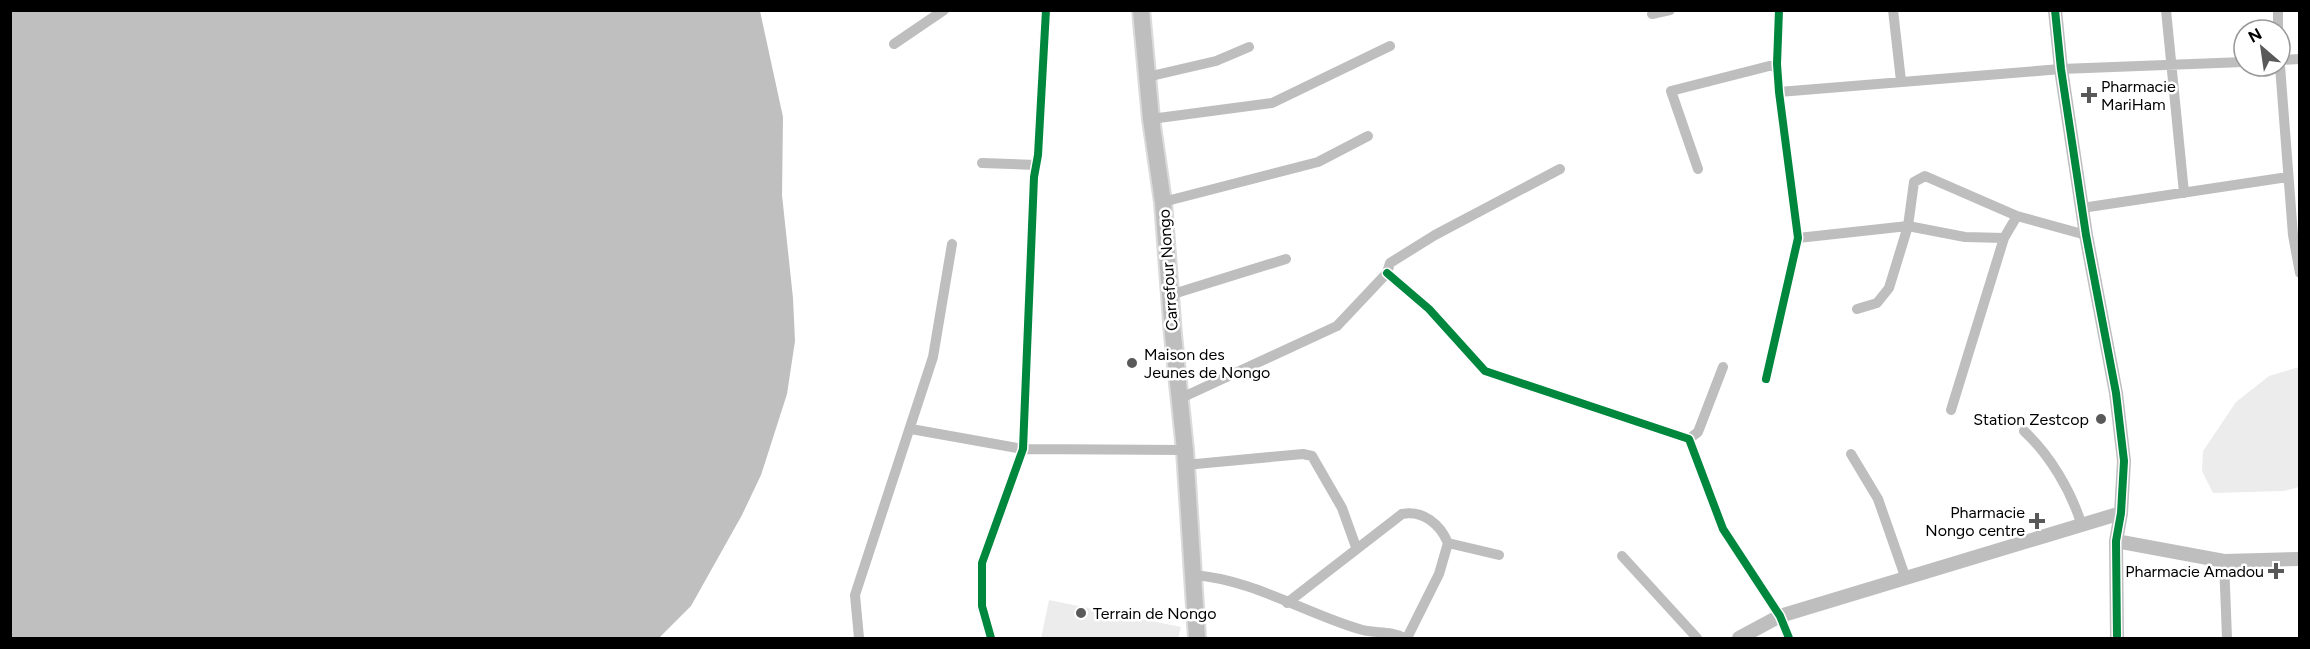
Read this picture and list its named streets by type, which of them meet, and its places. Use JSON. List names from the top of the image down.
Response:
{
  "streets": {
    "main road": ["Carrefour Nongo"]
  },
  "places": {
    "health": ["Pharmacie MariHam", "Pharmacie Nongo centre", "Pharmacie Amadou"],
    "other": ["Maison des Jeunes de Nongo", "Station Zestcop", "Terrain de Nongo"]
  },
  "north": "top left"
}
